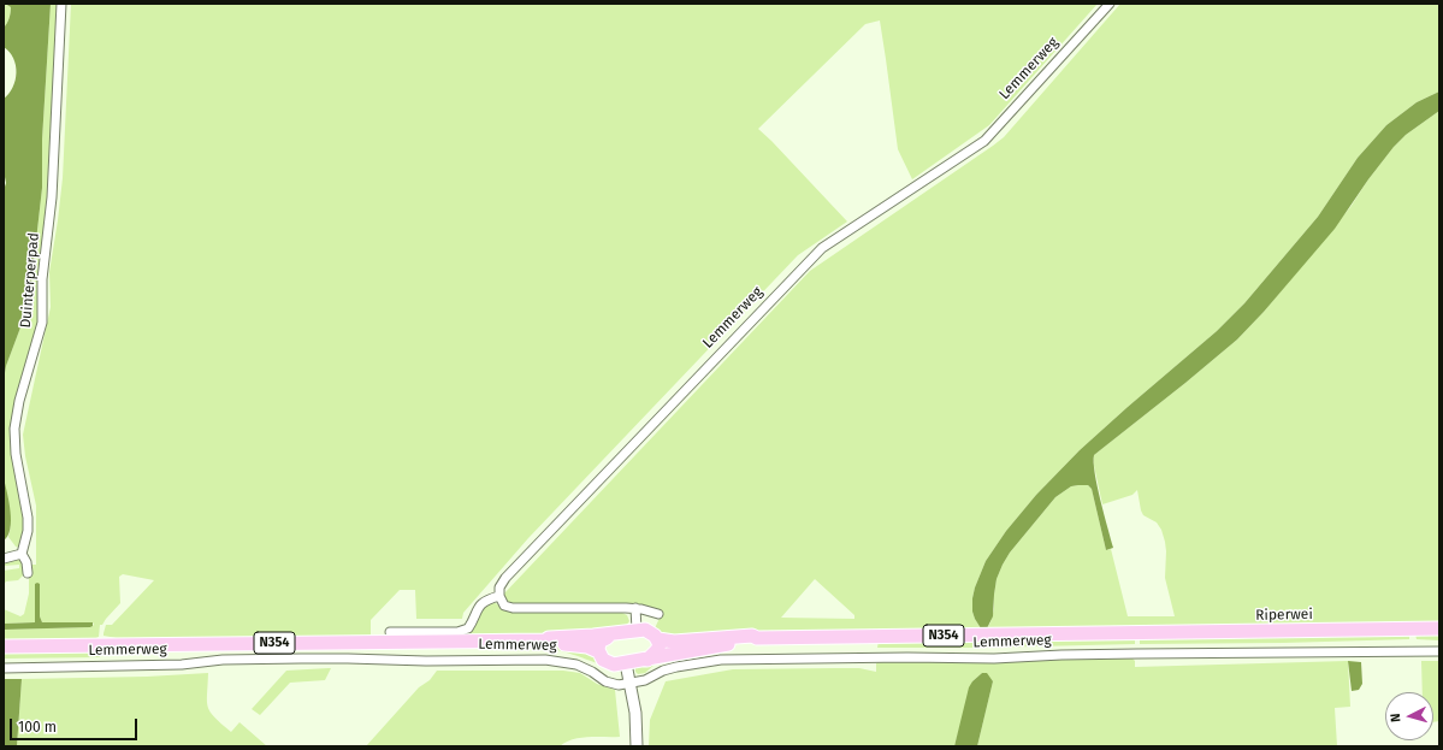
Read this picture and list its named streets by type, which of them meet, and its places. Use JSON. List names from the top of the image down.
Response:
{
  "streets": {
    "main road": ["Lemmerweg", "Riperwei", "N354"],
    "street": ["Duinterperpad"]
  },
  "crossings": [
    ["Lemmerweg", "Riperwei"],
    ["Lemmerweg", "N354"]
  ],
  "scale_bar": "100 m",
  "north": "left"
}
